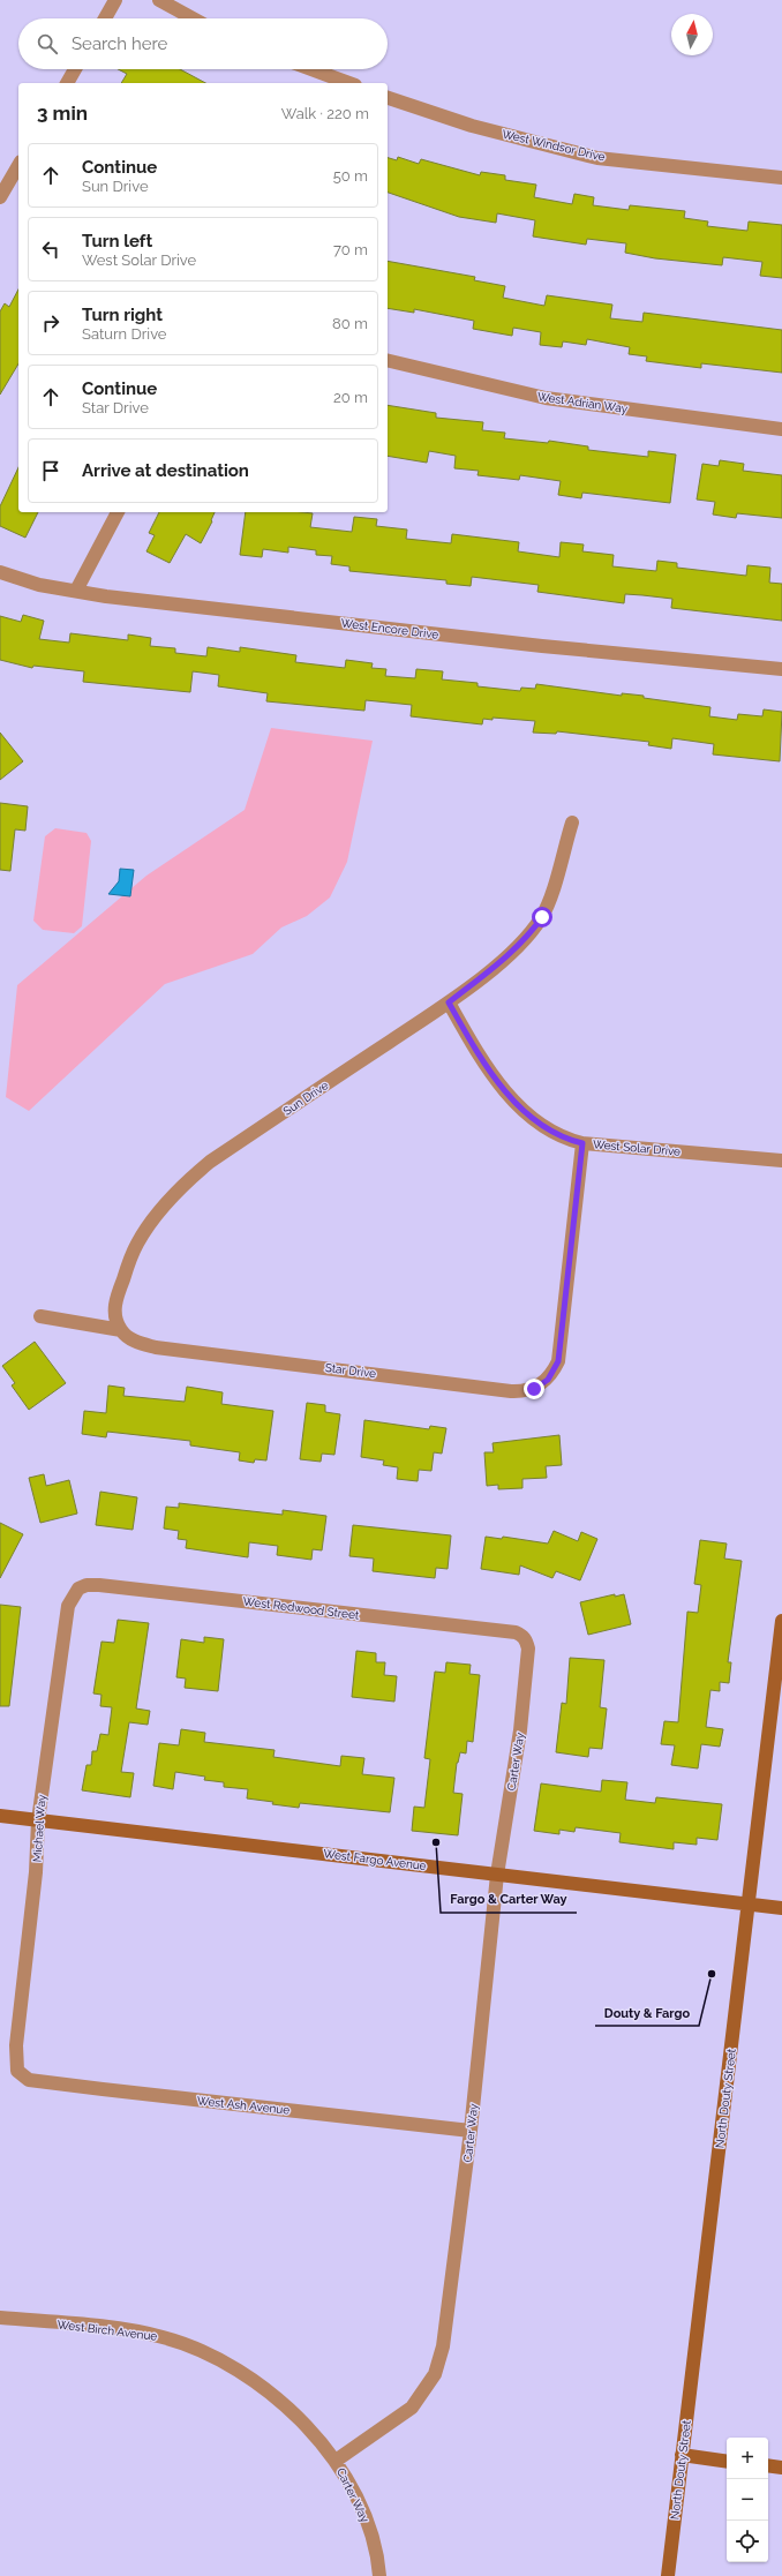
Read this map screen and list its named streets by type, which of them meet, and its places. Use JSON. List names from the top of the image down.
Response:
{
  "streets": {
    "street": [
      "West Windsor Drive",
      "West Adrian Way",
      "West Encore Drive",
      "Sun Drive",
      "West Solar Drive",
      "Star Drive",
      "West Redwood Street",
      "Carter Way",
      "Michael Way",
      "West Fargo Avenue",
      "North Douty Street",
      "West Ash Avenue",
      "West Birch Avenue"
    ]
  },
  "crossings": [
    ["Sun Drive", "West Solar Drive"],
    ["Sun Drive", "Star Drive"],
    ["West Solar Drive", "Star Drive"],
    ["West Redwood Street", "Carter Way"],
    ["West Redwood Street", "Michael Way"],
    ["Carter Way", "West Fargo Avenue"],
    ["Carter Way", "West Ash Avenue"],
    ["Carter Way", "West Birch Avenue"],
    ["Michael Way", "West Fargo Avenue"],
    ["Michael Way", "West Ash Avenue"],
    ["West Fargo Avenue", "North Douty Street"]
  ],
  "places": ["Fargo & Carter Way", "Douty & Fargo"],
  "north": "top",
  "page": {
    "search": "Search here",
    "heading": ["3 min", "Walk · 220 m"],
    "list": [
      ["Continue", "Sun Drive", "50 m"],
      ["Turn left", "West Solar Drive", "70 m"],
      ["Turn right", "Saturn Drive", "80 m"],
      ["Continue", "Star Drive", "20 m"],
      "Arrive at destination"
    ],
    "map_buttons": ["+", "−"]
  }
}
